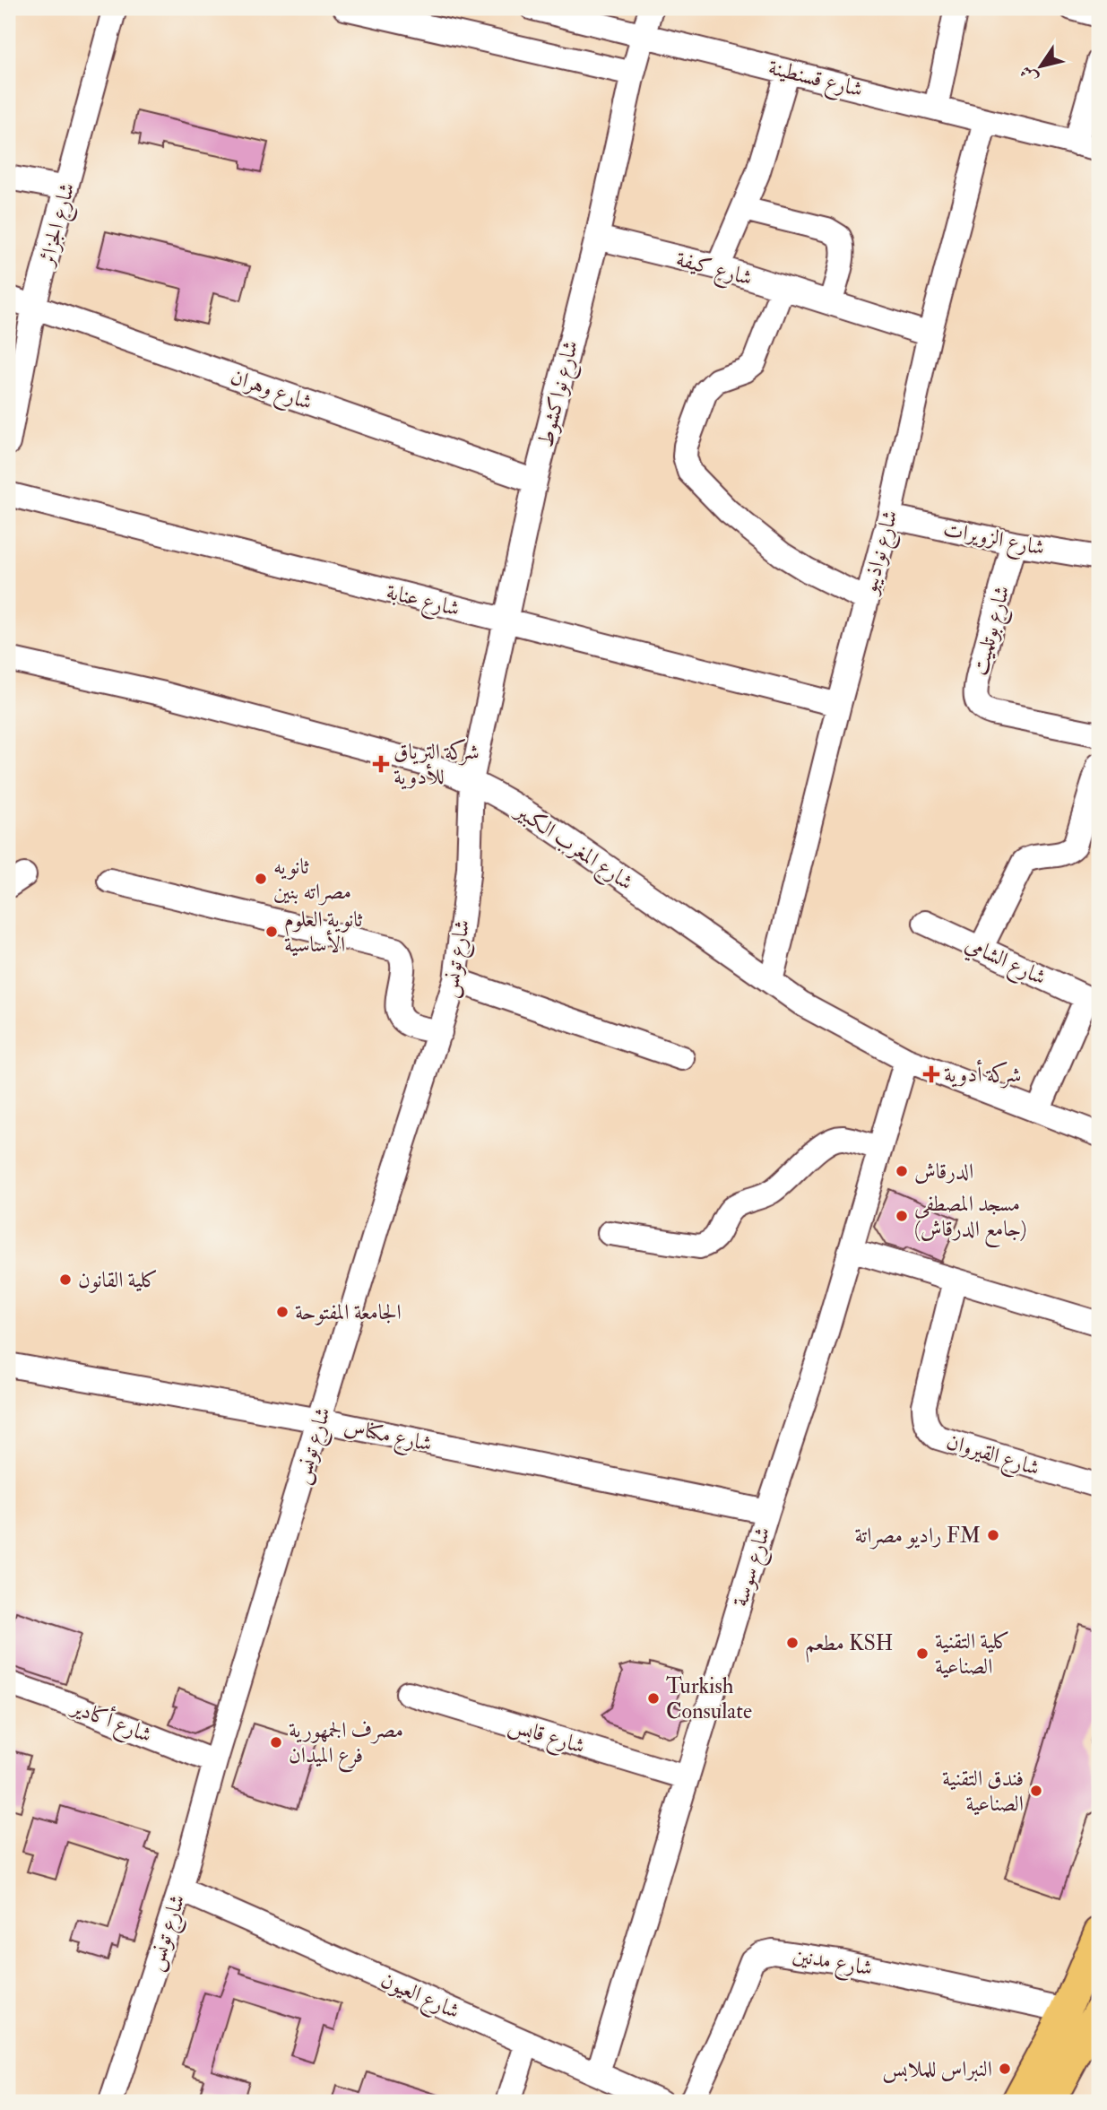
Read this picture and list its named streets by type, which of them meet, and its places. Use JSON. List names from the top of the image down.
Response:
{
  "streets": {
    "street": [
      "شارع قسنطينة",
      "شارع الجزائر",
      "شارع كيفة",
      "شارع وهران",
      "شارع نواكشوط",
      "شارع الزويرات",
      "شارع نواذيبو",
      "شارع عنابة",
      "شارع بوتلميت",
      "شارع المغرب الكبير",
      "شارع تونس",
      "شارع الشامي",
      "شارع مكناس",
      "شارع القيروان",
      "شارع سوسة",
      "شارع أكادير",
      "شارع قابس",
      "شارع مدنين",
      "شارع العيون"
    ]
  },
  "crossings": [
    ["شارع قسنطينة", "شارع نواكشوط"],
    ["شارع قسنطينة", "شارع نواذيبو"],
    ["شارع الجزائر", "شارع وهران"],
    ["شارع كيفة", "شارع نواكشوط"],
    ["شارع كيفة", "شارع نواذيبو"],
    ["شارع وهران", "شارع نواكشوط"],
    ["شارع نواكشوط", "شارع عنابة"],
    ["شارع نواكشوط", "شارع المغرب الكبير"],
    ["شارع نواكشوط", "شارع تونس"],
    ["شارع الزويرات", "شارع نواذيبو"],
    ["شارع الزويرات", "شارع بوتلميت"],
    ["شارع نواذيبو", "شارع عنابة"],
    ["شارع نواذيبو", "شارع المغرب الكبير"],
    ["شارع المغرب الكبير", "شارع تونس"],
    ["شارع المغرب الكبير", "شارع الشامي"],
    ["شارع المغرب الكبير", "شارع سوسة"],
    ["شارع تونس", "شارع مكناس"],
    ["شارع تونس", "شارع أكادير"],
    ["شارع تونس", "شارع العيون"],
    ["شارع مكناس", "شارع سوسة"],
    ["شارع سوسة", "شارع قابس"],
    ["شارع سوسة", "شارع العيون"]
  ],
  "places": {
    "health": ["شركة الترياق للأدوية", "شركة أدوية"],
    "other": [
      "ثانويه مصراته بنين",
      "ثانوية العلوم الأساسية",
      "الدرقاش",
      "مسجد المصطفى (جامع الدرقاش)",
      "كلية القانون",
      "الجامعة المفتوحة",
      "راديو مصراتة FM",
      "مطعم KSH",
      "كلية التقنية الصناعية",
      "Turkish Consulate",
      "مصرف الجمهورية فرع الميدان",
      "فندق التقنية الصناعية",
      "النبراس للملابس"
    ]
  },
  "north": "bottom left"
}
